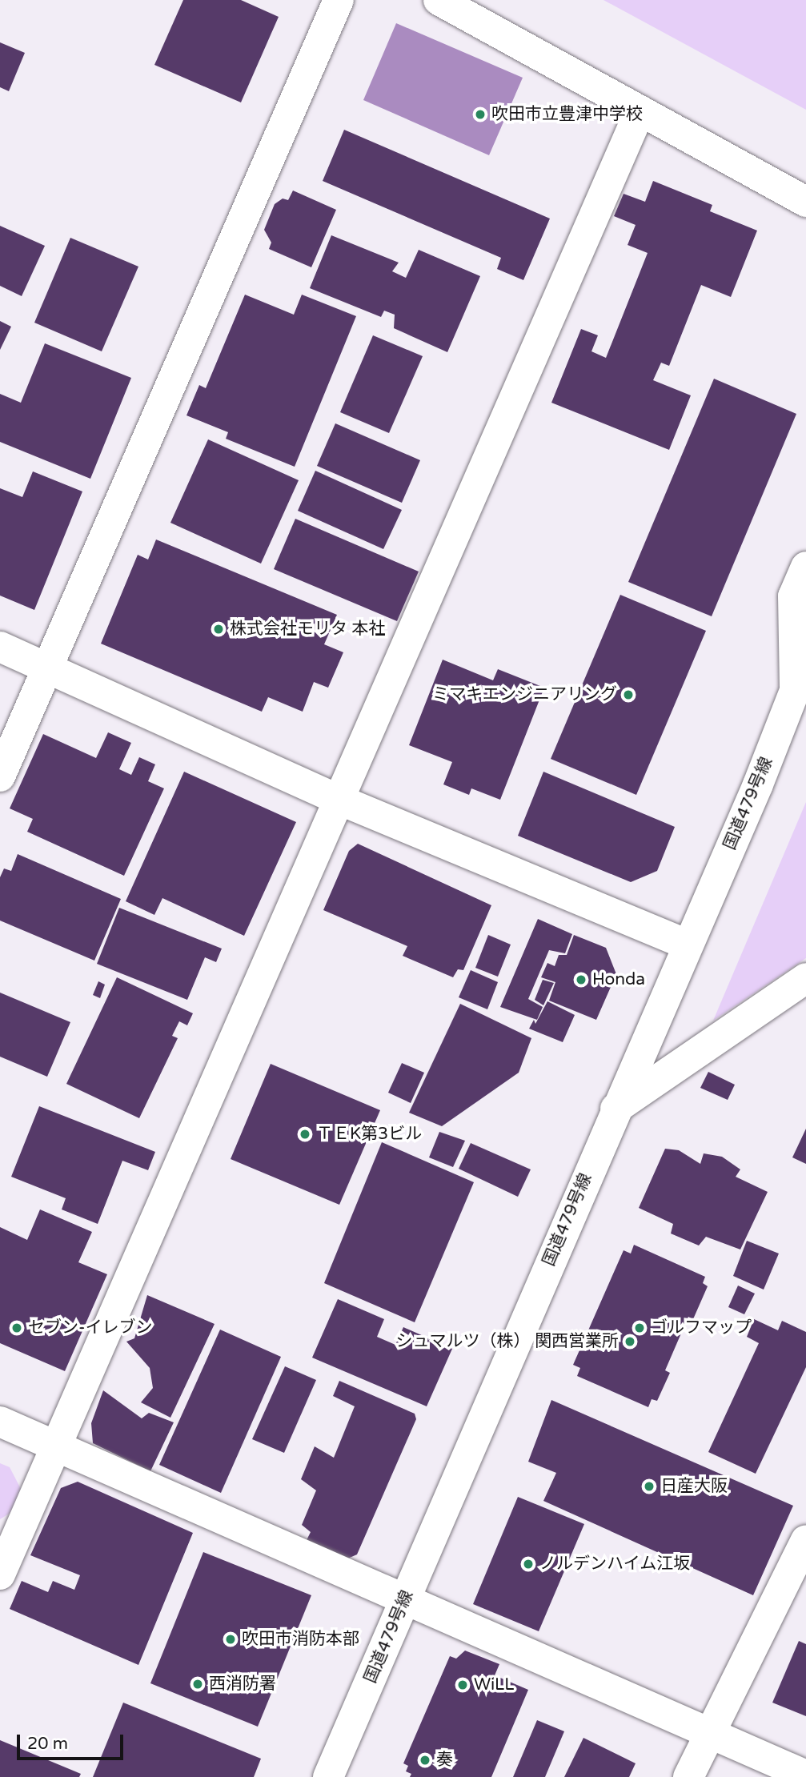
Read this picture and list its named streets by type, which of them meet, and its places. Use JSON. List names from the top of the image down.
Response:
{
  "streets": {
    "main road": ["国道479号線"]
  },
  "places": [
    "吹田市立豊津中学校",
    "株式会社モリタ 本社",
    "ミマキエンジニアリング",
    "Honda",
    "ＴＥK第3ビル",
    "セブン-イレブン",
    "ゴルフマップ",
    "シュマルツ（株） 関西営業所",
    "日産大阪",
    "ノルデンハイム江坂",
    "吹田市消防本部",
    "西消防署",
    "WiLL",
    "奏"
  ],
  "scale_bar": "20 m"
}
